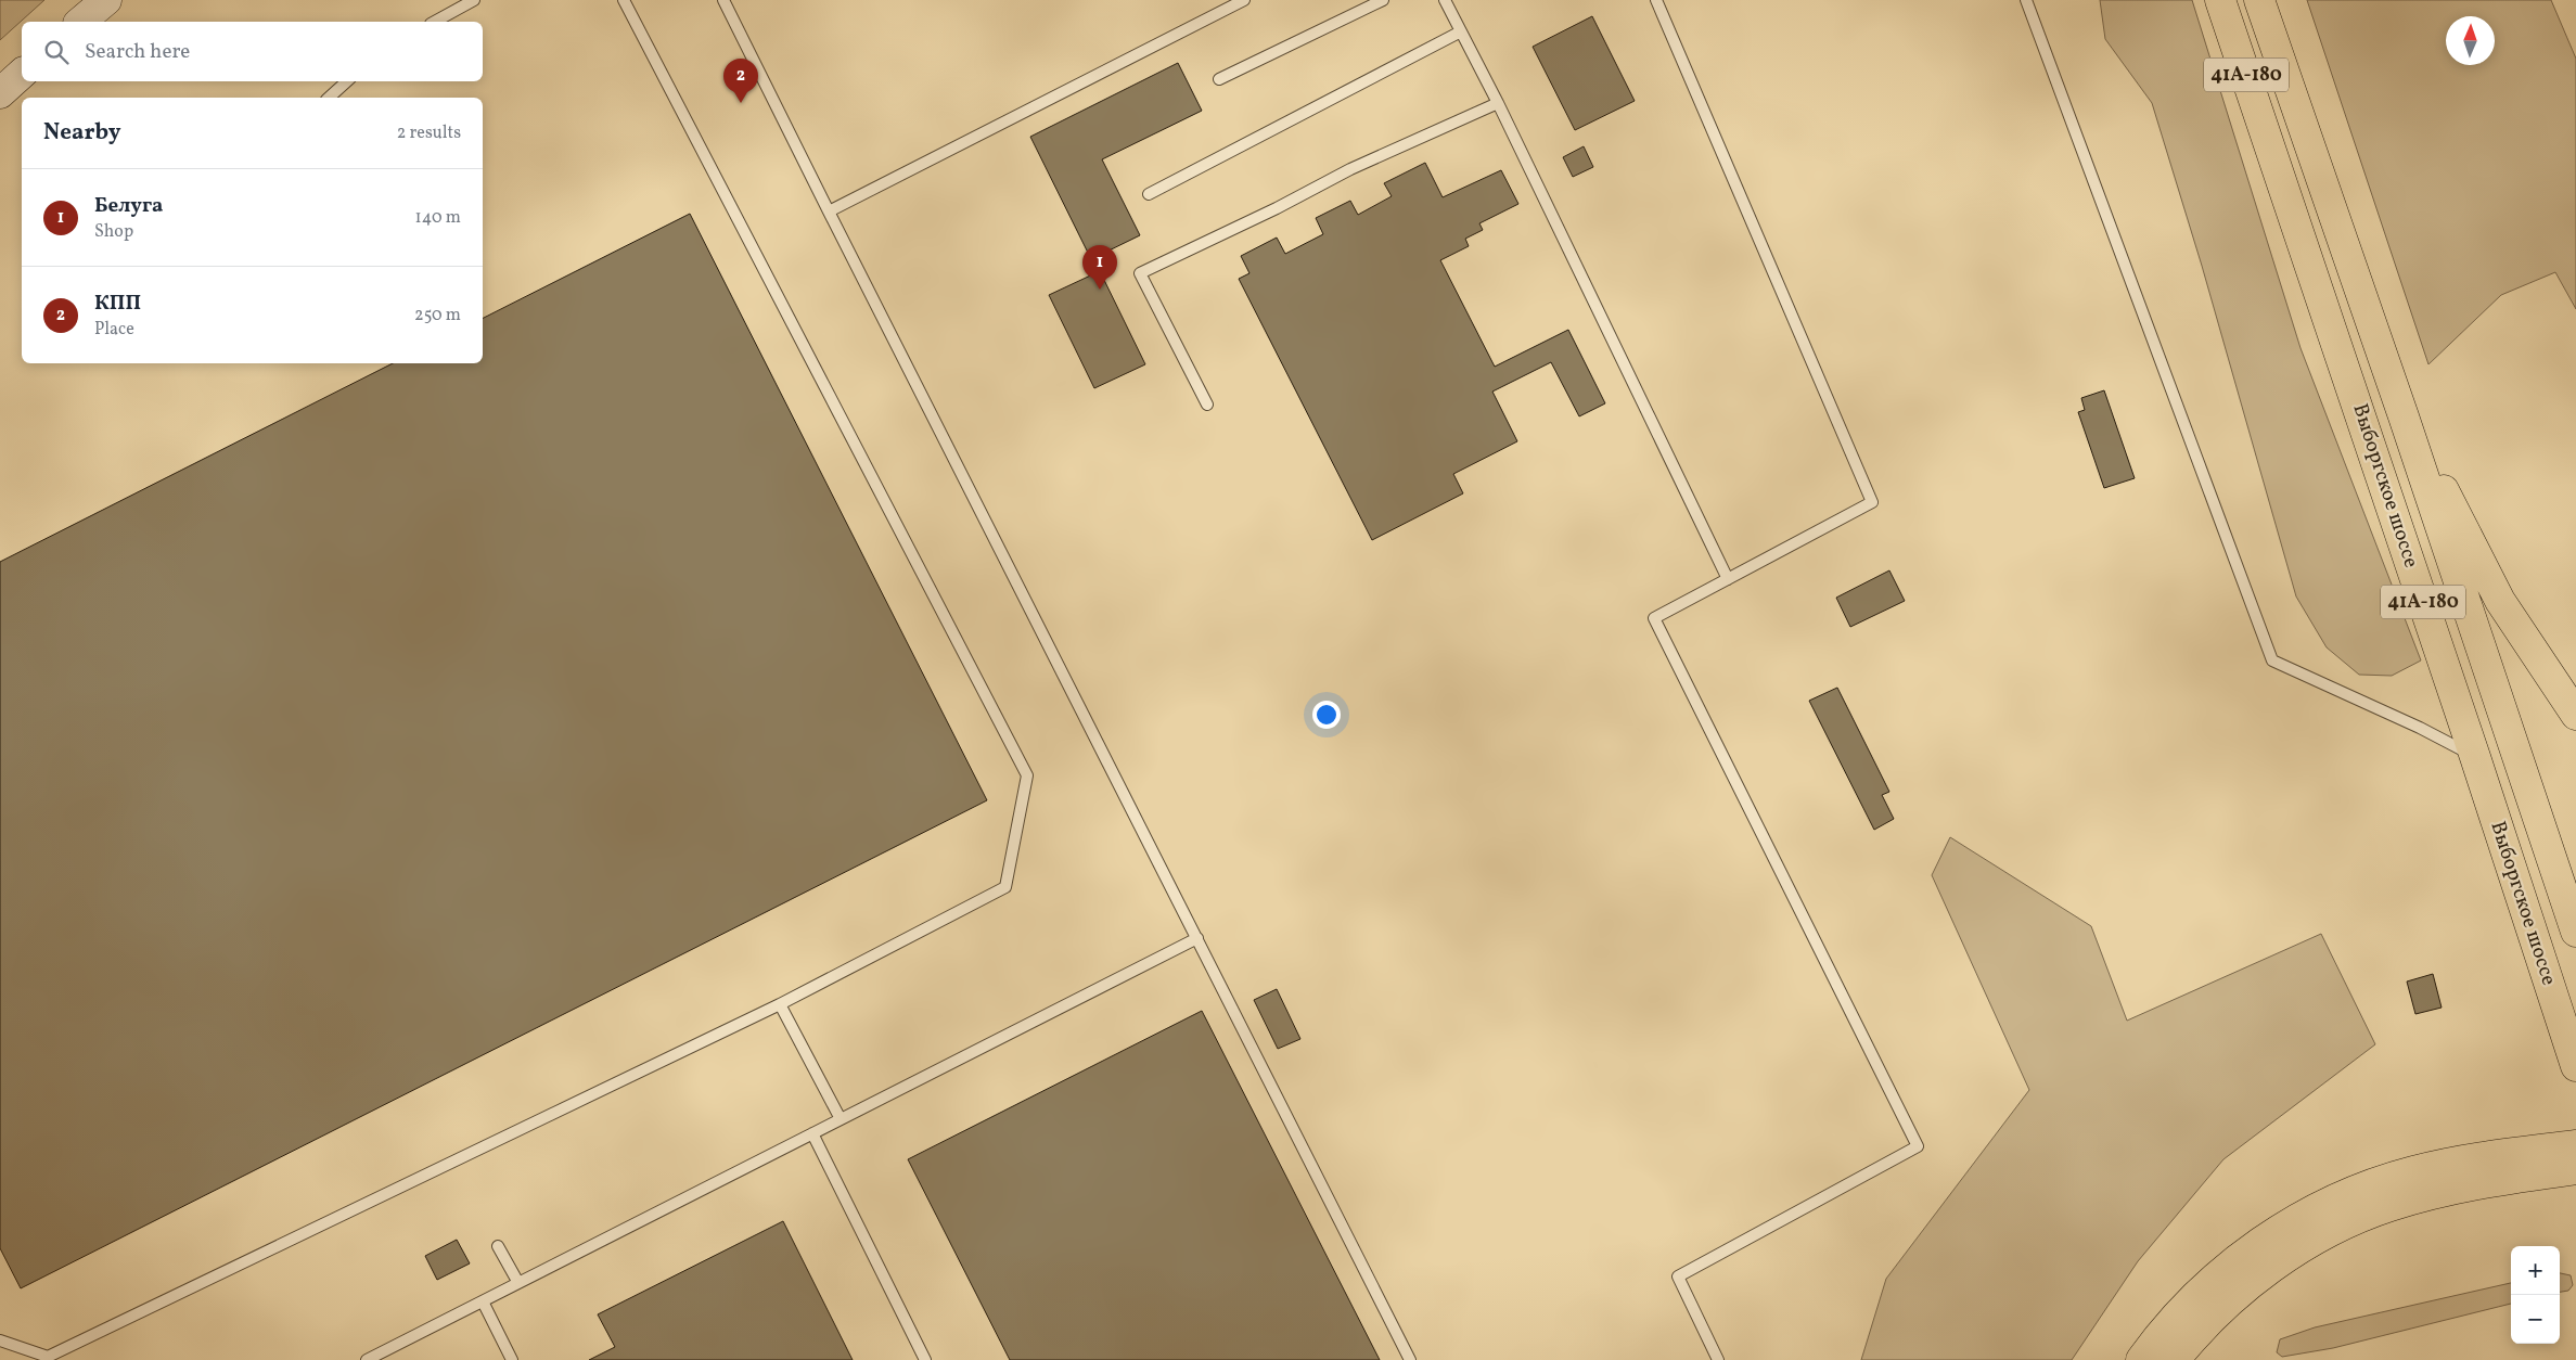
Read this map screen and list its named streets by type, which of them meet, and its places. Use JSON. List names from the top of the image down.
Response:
{
  "streets": {
    "main road": ["41А-180", "Выборгское шоссе"]
  },
  "north": "top",
  "page": {
    "search": "Search here",
    "pins": ["2", "1"],
    "heading": ["Nearby", "2 results"],
    "list": [
      {
        "mark": "1",
        "name": "Белуга",
        "note": "Shop",
        "value": "140 m"
      },
      {
        "mark": "2",
        "name": "КПП",
        "note": "Place",
        "value": "250 m"
      }
    ],
    "map_buttons": ["+", "−"]
  }
}
